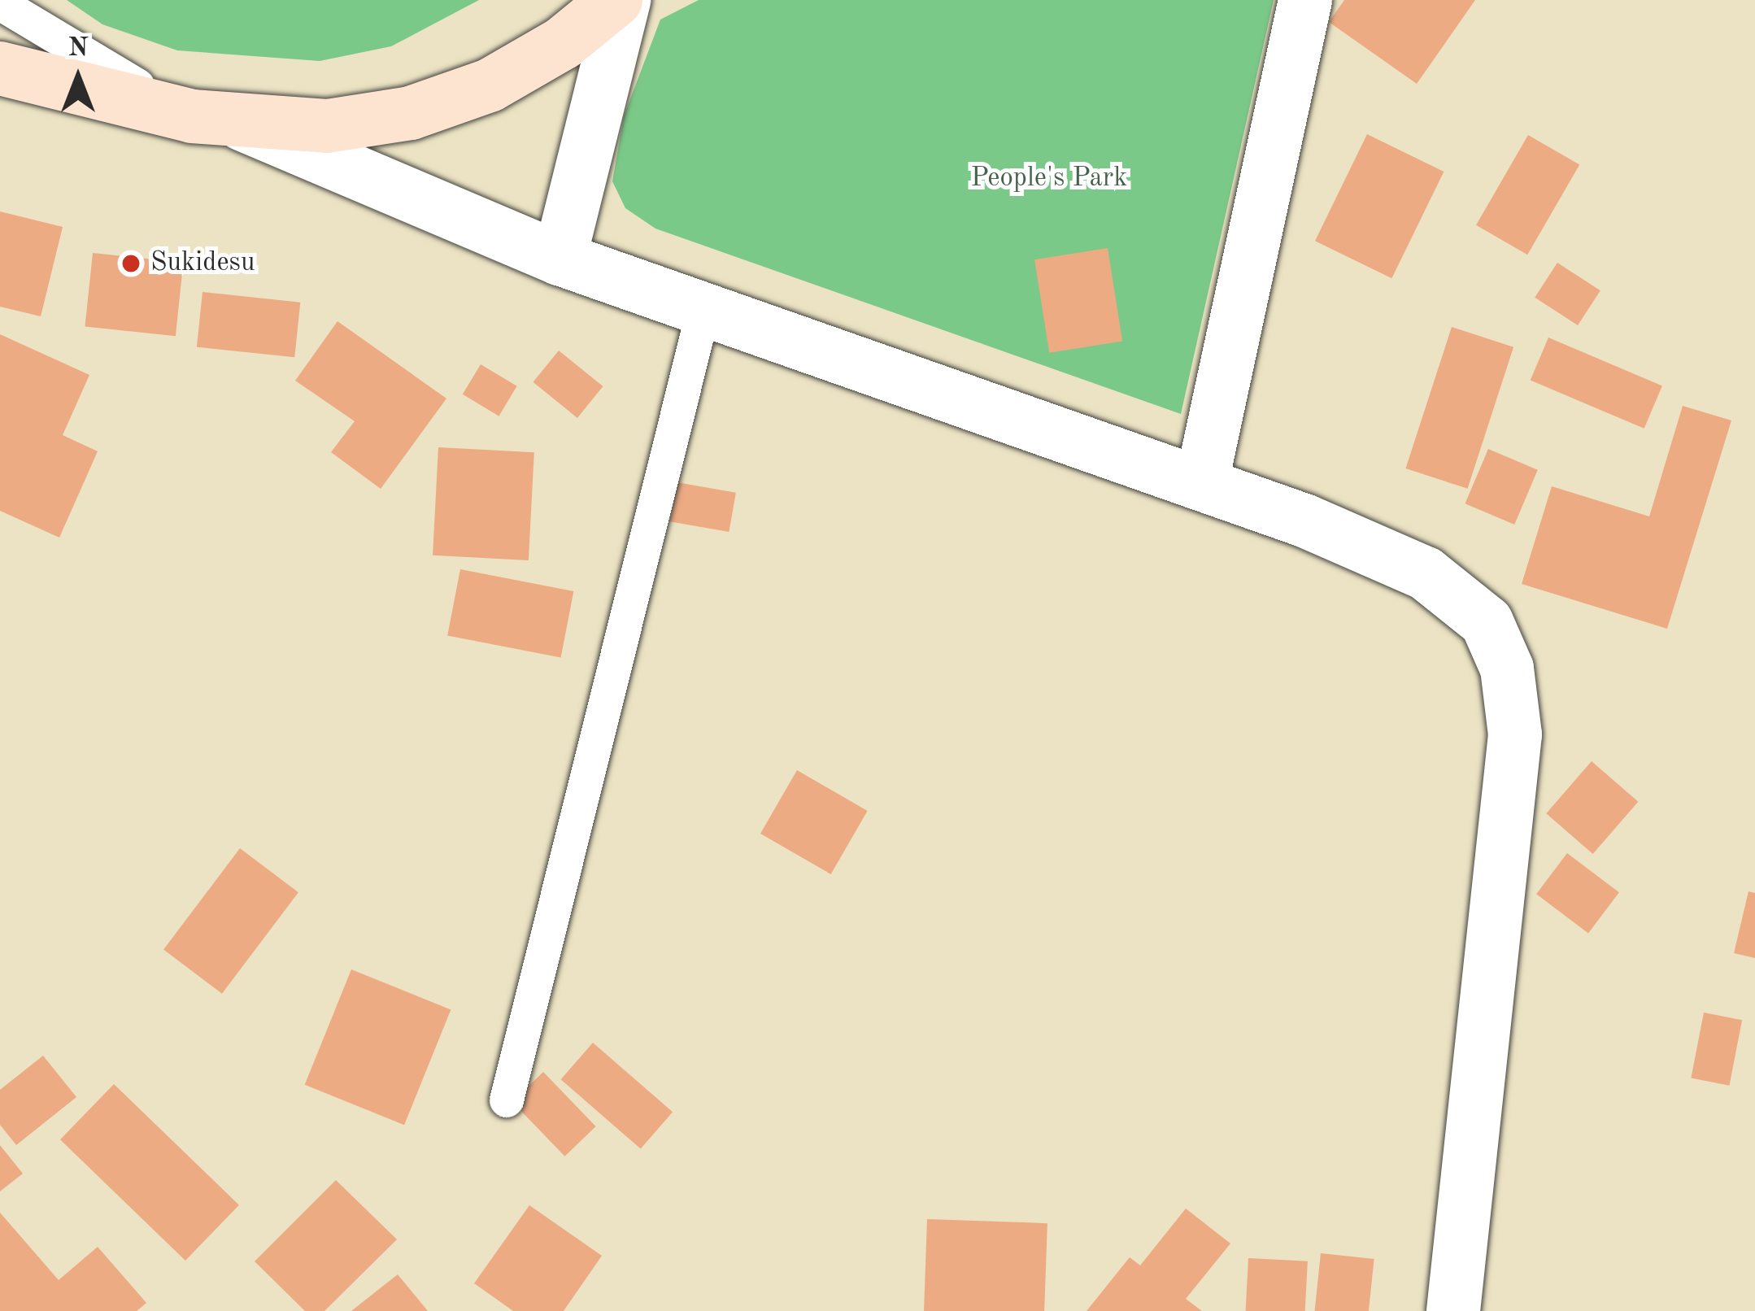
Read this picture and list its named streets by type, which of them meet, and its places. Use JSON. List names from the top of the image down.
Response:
{
  "parks": ["People's Park"],
  "places": ["Sukidesu"],
  "north": "top"
}
